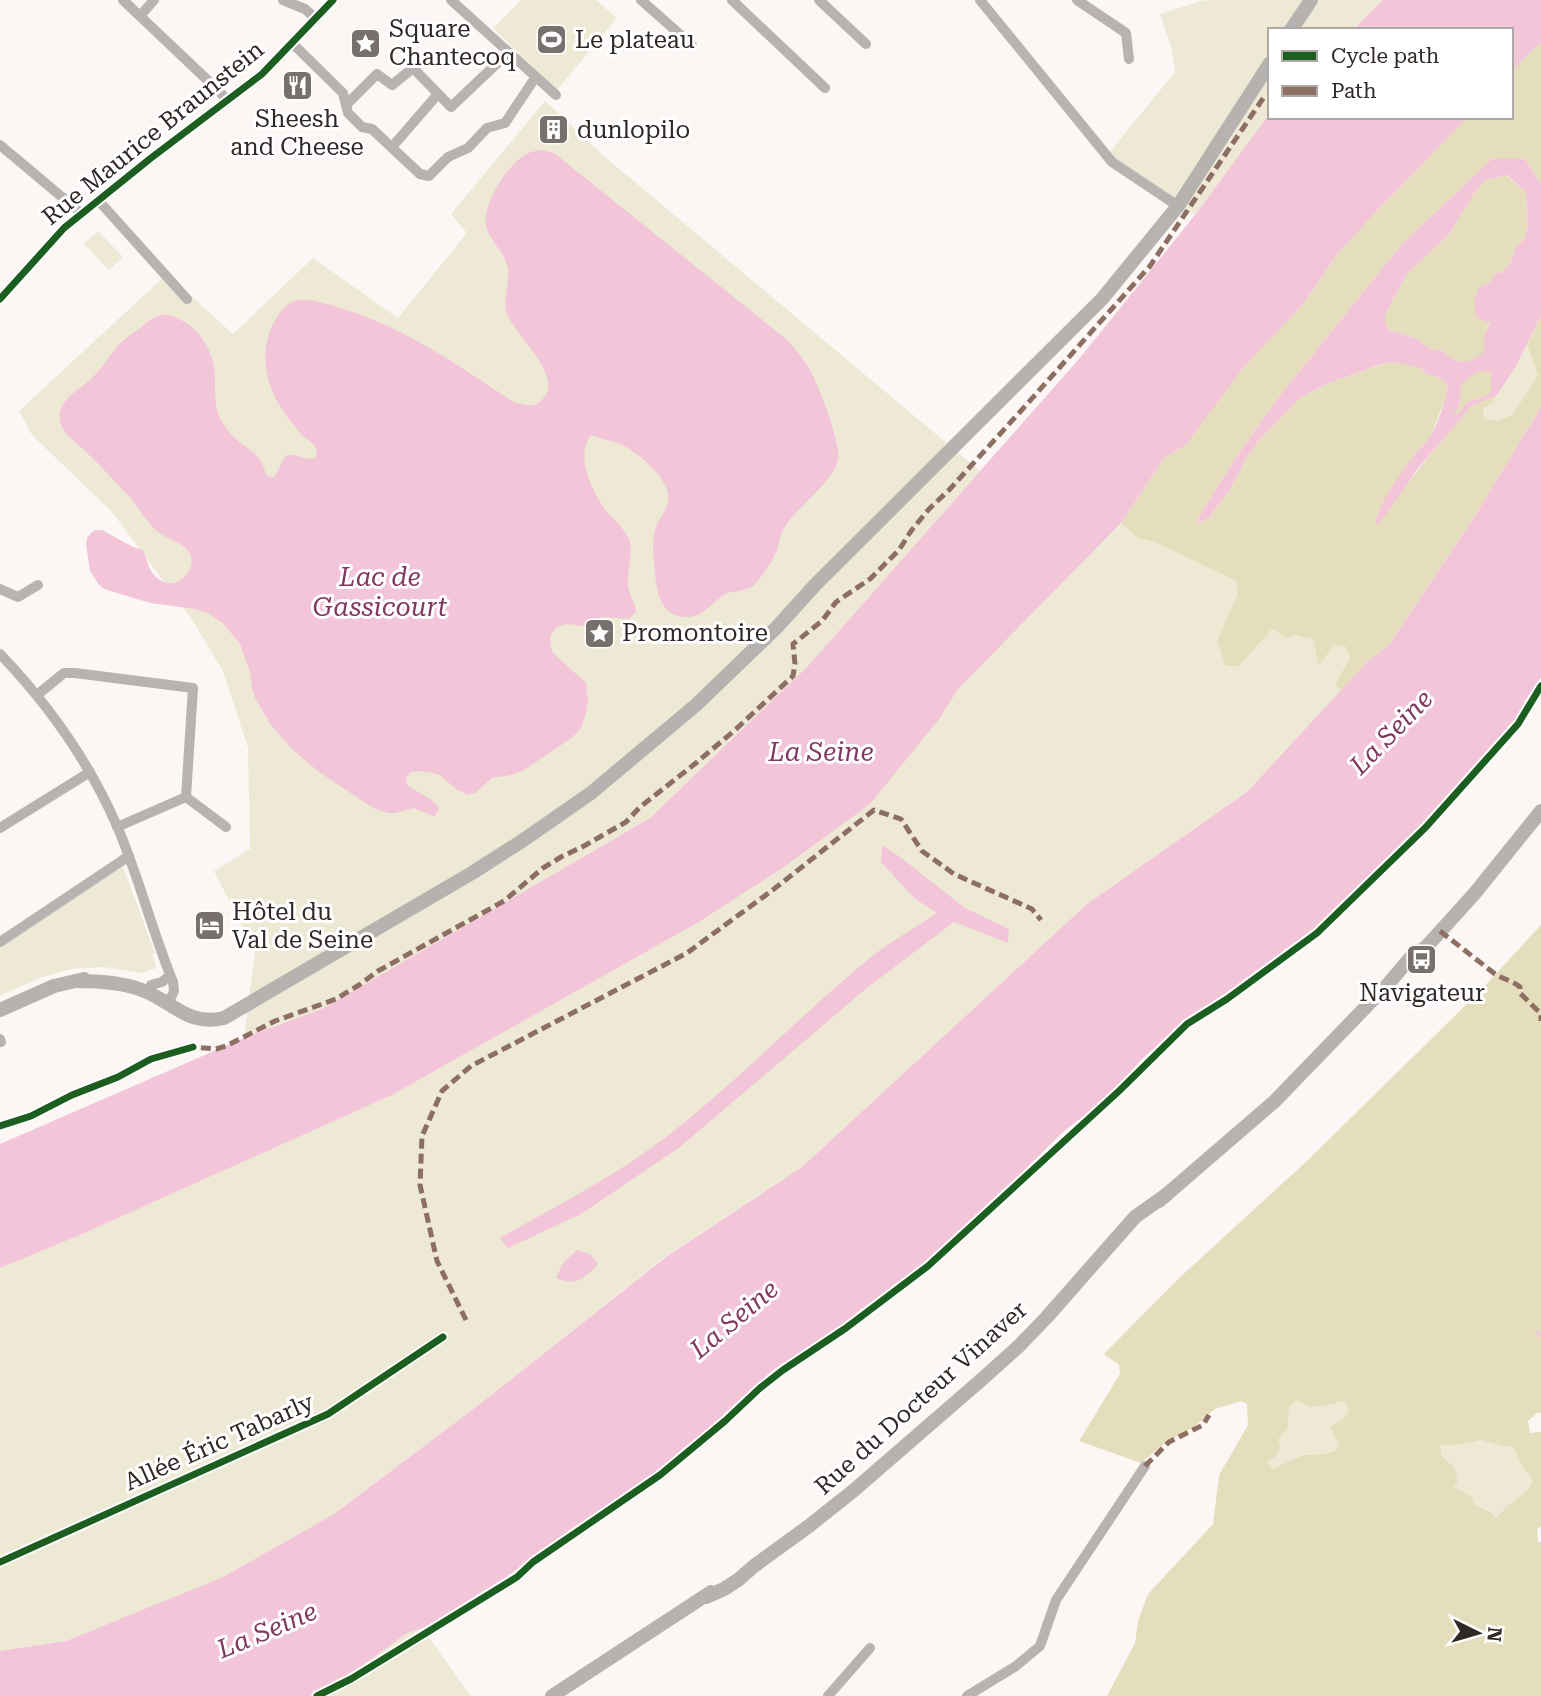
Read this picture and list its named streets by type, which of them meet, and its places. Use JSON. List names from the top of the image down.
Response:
{
  "streets": {
    "main road": ["Rue du Docteur Vinaver"],
    "street": ["Rue Maurice Braunstein", "Allée Éric Tabarly"]
  },
  "water": ["Lac de Gassicourt", "La Seine"],
  "places": {
    "sports": ["Le plateau"],
    "place": ["Square Chantecoq", "Promontoire"],
    "restaurant": ["Sheesh and Cheese"],
    "building": ["dunlopilo"],
    "hotel": ["Hôtel du Val de Seine"],
    "bus stop": ["Navigateur"]
  },
  "legend": ["Cycle path", "Path"],
  "north": "right"
}
